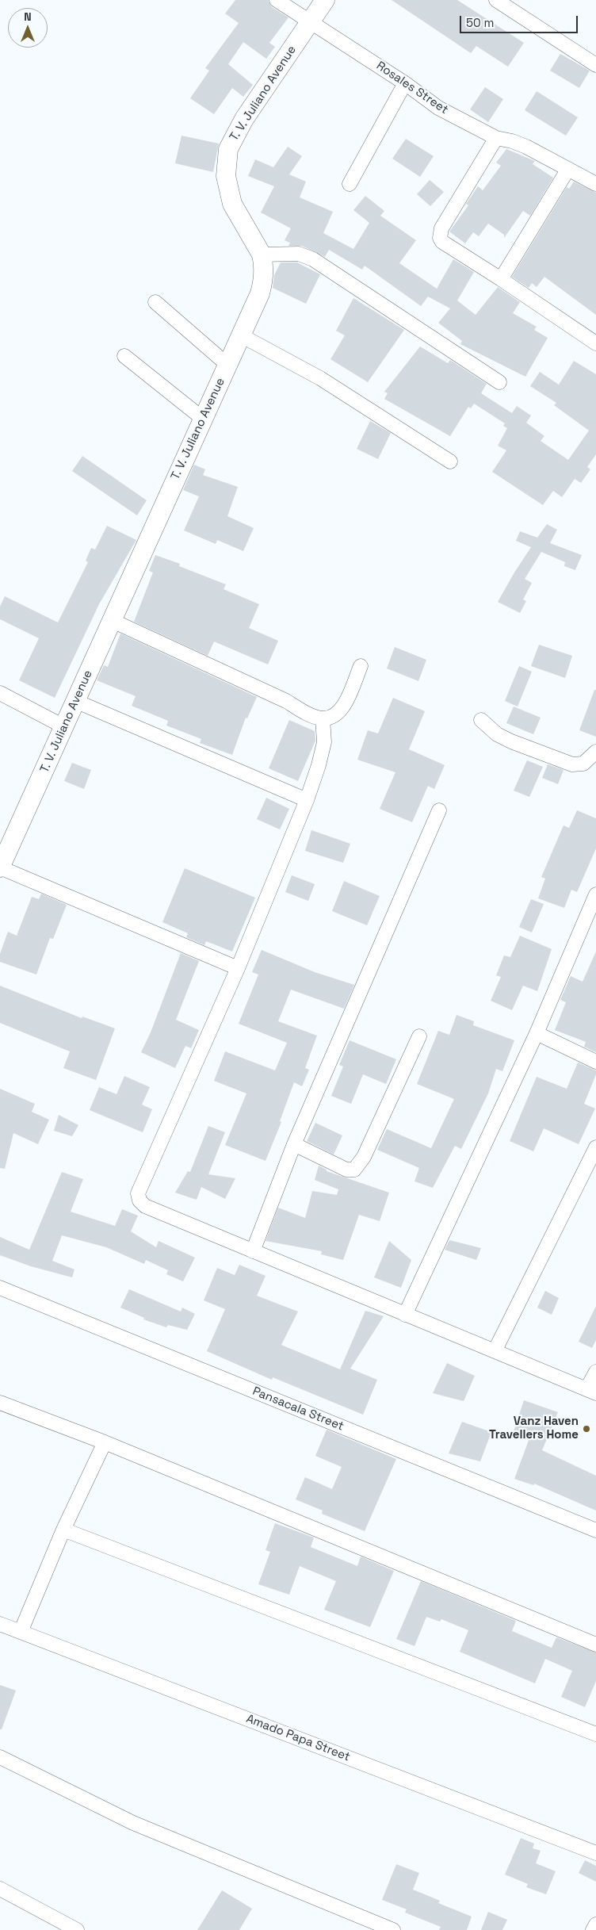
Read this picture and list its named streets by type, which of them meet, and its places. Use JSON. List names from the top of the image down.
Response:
{
  "streets": {
    "main road": ["T. V. Juliano Avenue"],
    "street": ["Rosales Street", "Pansacala Street", "Amado Papa Street"]
  },
  "crossings": [
    ["Rosales Street", "T. V. Juliano Avenue"]
  ],
  "places": ["Vanz Haven Travellers Home"],
  "scale_bar": "50 m",
  "north": "top"
}
